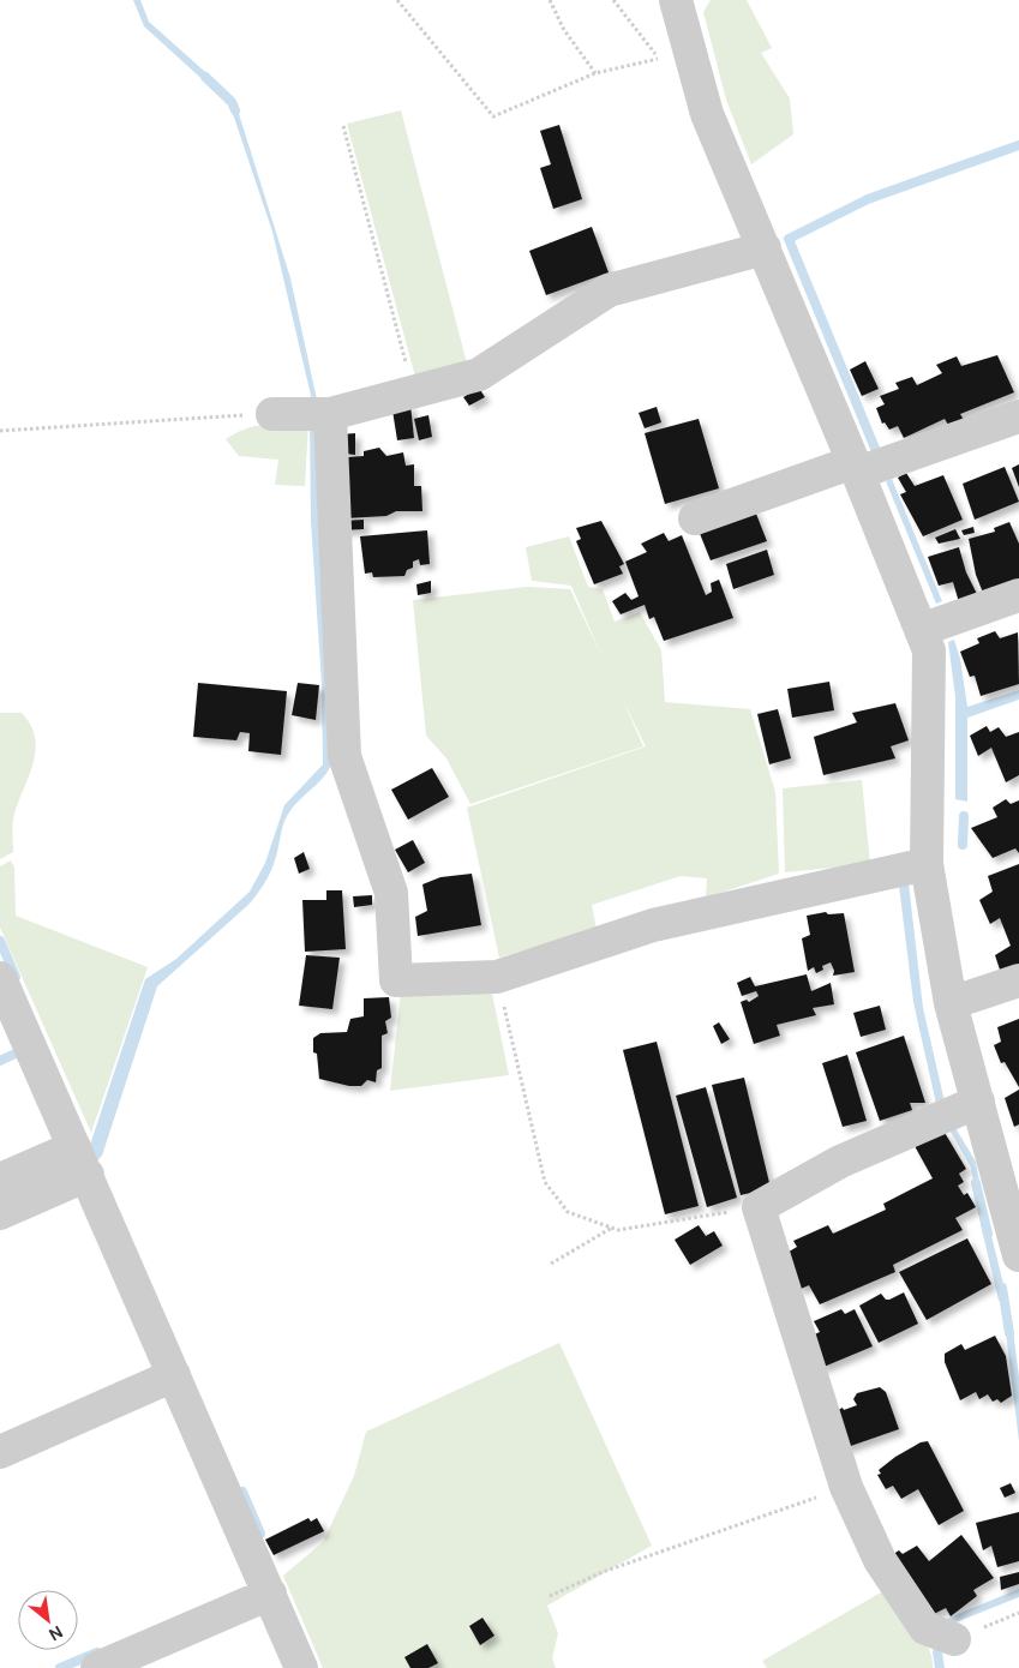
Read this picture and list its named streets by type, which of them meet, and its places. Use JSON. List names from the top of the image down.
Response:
{
  "north": "bottom right"
}
